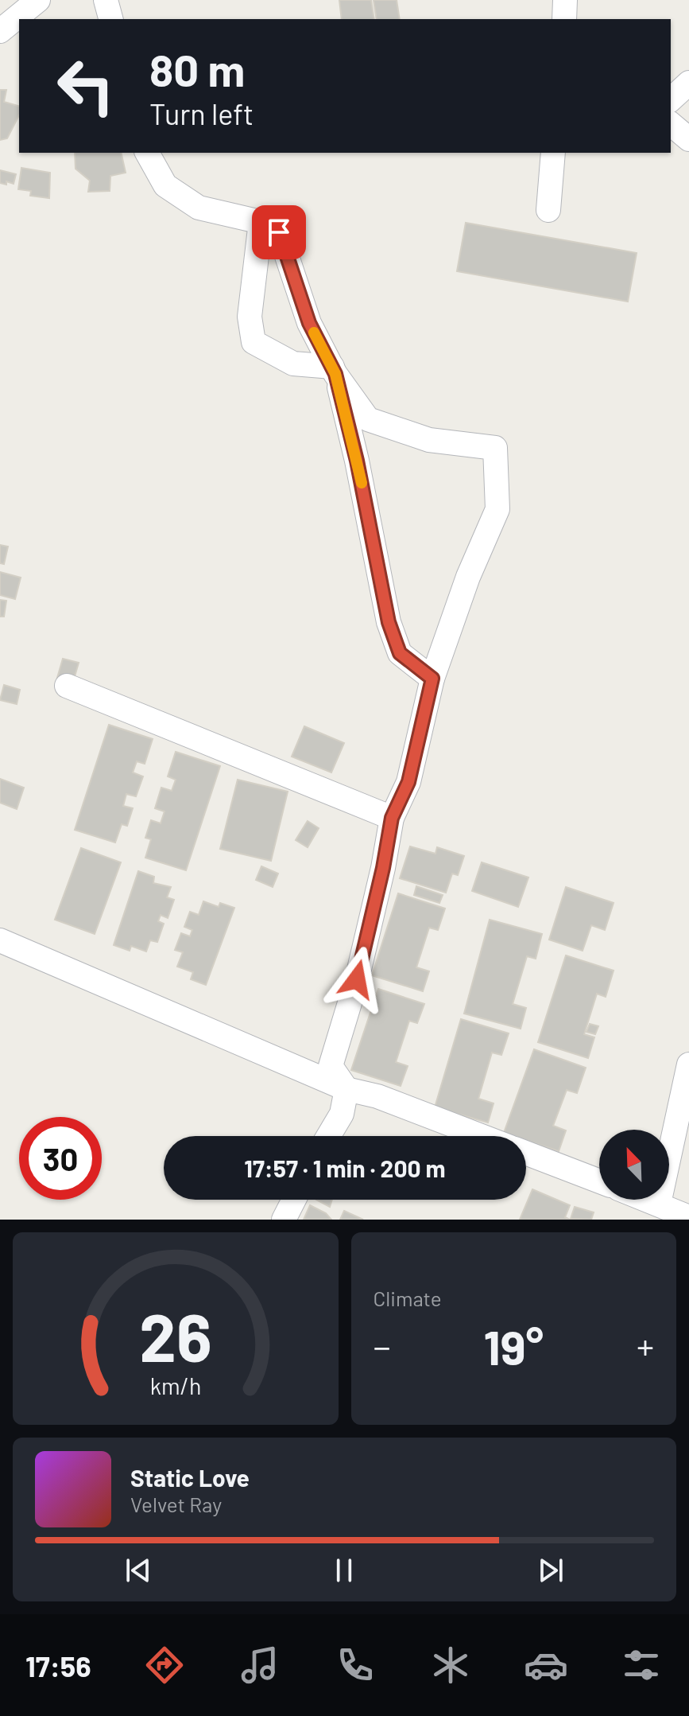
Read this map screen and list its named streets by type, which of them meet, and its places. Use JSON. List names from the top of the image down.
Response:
{
  "north": "top left",
  "page": {
    "turn": ["80 m", "Turn left"],
    "limit": "30",
    "trip": "17:57 · 1 min · 200 m",
    "tile": "Climate",
    "heat": ["−", "19°", "+"],
    "song": ["Static Love", "Velvet Ray"],
    "tabs": "17:56",
    "gauge": ["26", "km/h"]
  }
}
